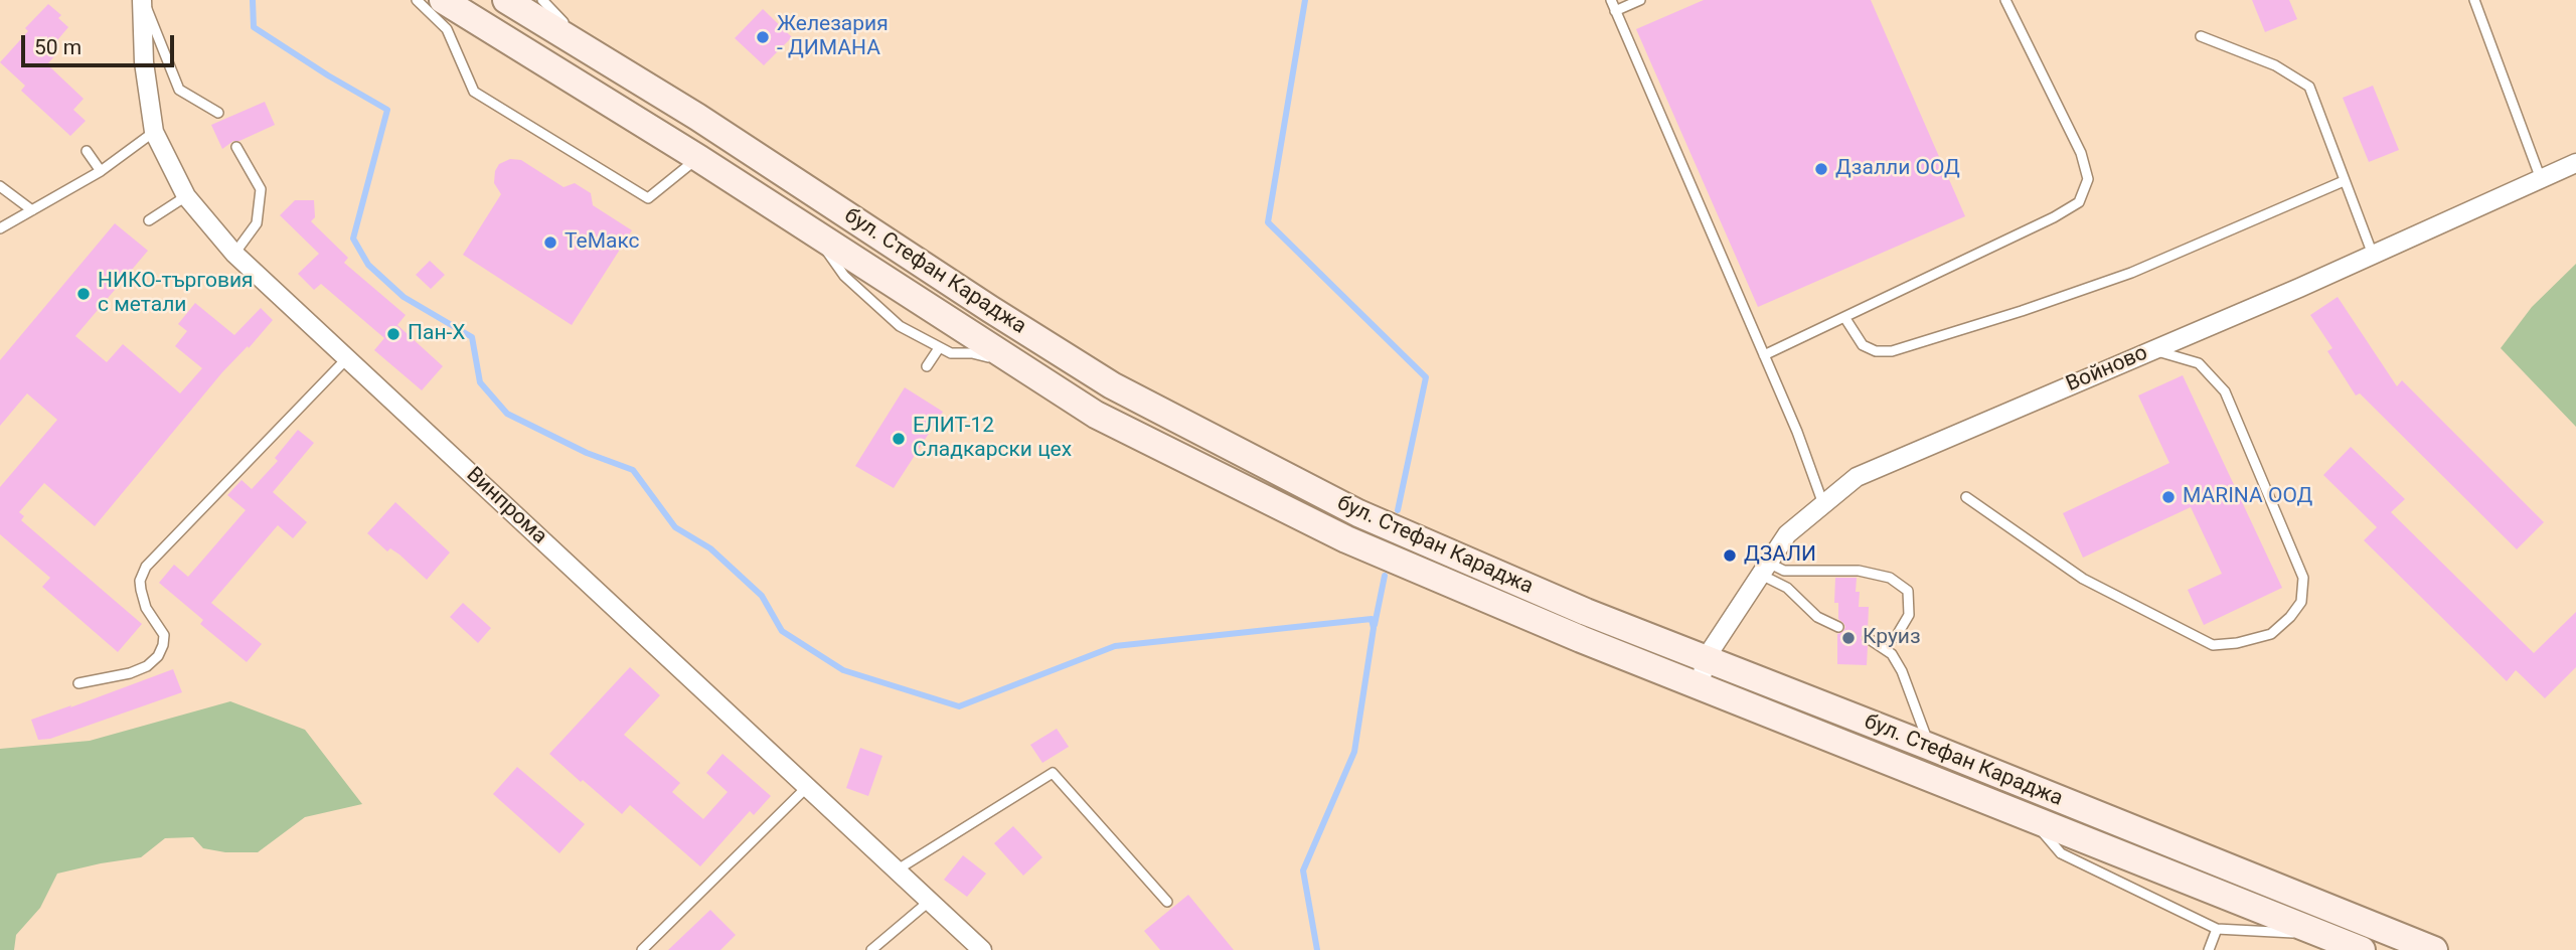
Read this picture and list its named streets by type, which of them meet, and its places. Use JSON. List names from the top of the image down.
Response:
{
  "streets": {
    "main road": ["бул. Стефан Караджа"],
    "street": ["Войново", "Винпрома"]
  },
  "crossings": [
    ["бул. Стефан Караджа", "Войново"]
  ],
  "places": [
    "Железария - ДИМАНА",
    "Дзалли ООД",
    "ТеМакс",
    "НИКО-търговия с метали",
    "Пан-Х",
    "ЕЛИТ-12 Сладкарски цех",
    "MARINA ООД",
    "ДЗАЛИ",
    "Круиз"
  ],
  "scale_bar": "50 m"
}
